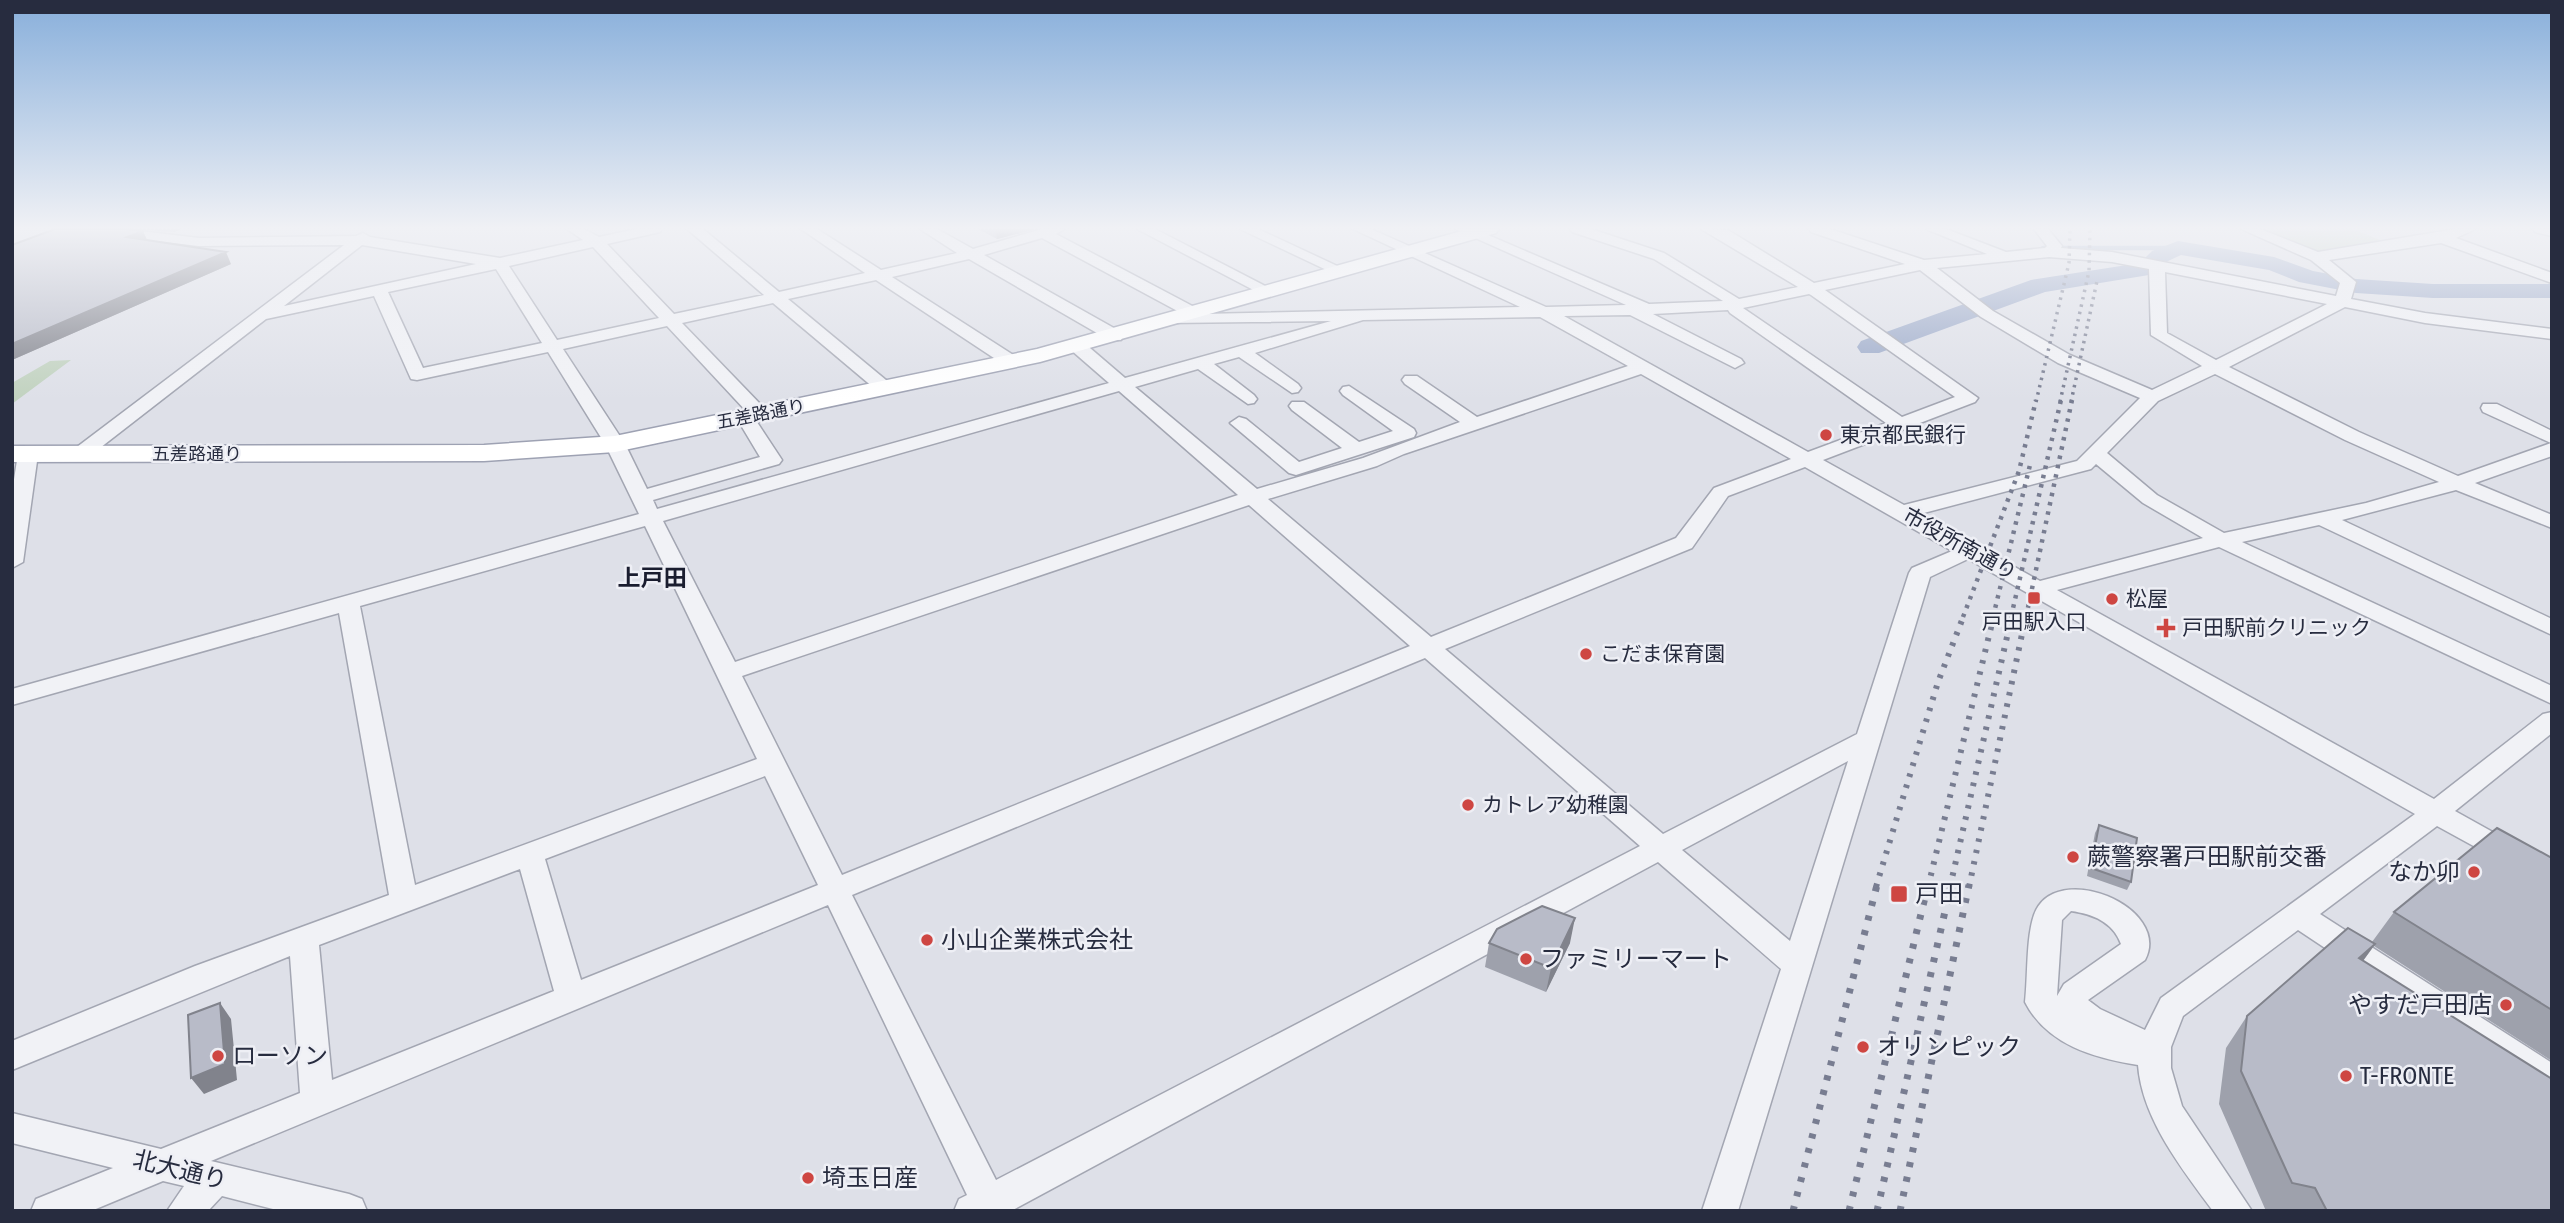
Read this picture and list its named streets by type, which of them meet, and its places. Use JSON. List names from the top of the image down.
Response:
{
  "streets": {
    "main road": ["五差路通り"],
    "street": ["市役所南通り", "北大通り"]
  },
  "districts": ["上戸田"],
  "places": {
    "other": [
      "東京都民銀行",
      "松屋",
      "こだま保育園",
      "カトレア幼稚園",
      "蕨警察署戸田駅前交番",
      "なか卯",
      "小山企業株式会社",
      "ファミリーマート",
      "やすだ戸田店",
      "オリンピック",
      "ローソン",
      "T-FRONTE",
      "埼玉日産"
    ],
    "transit": ["戸田駅入口", "戸田"],
    "health": ["戸田駅前クリニック"]
  }
}
